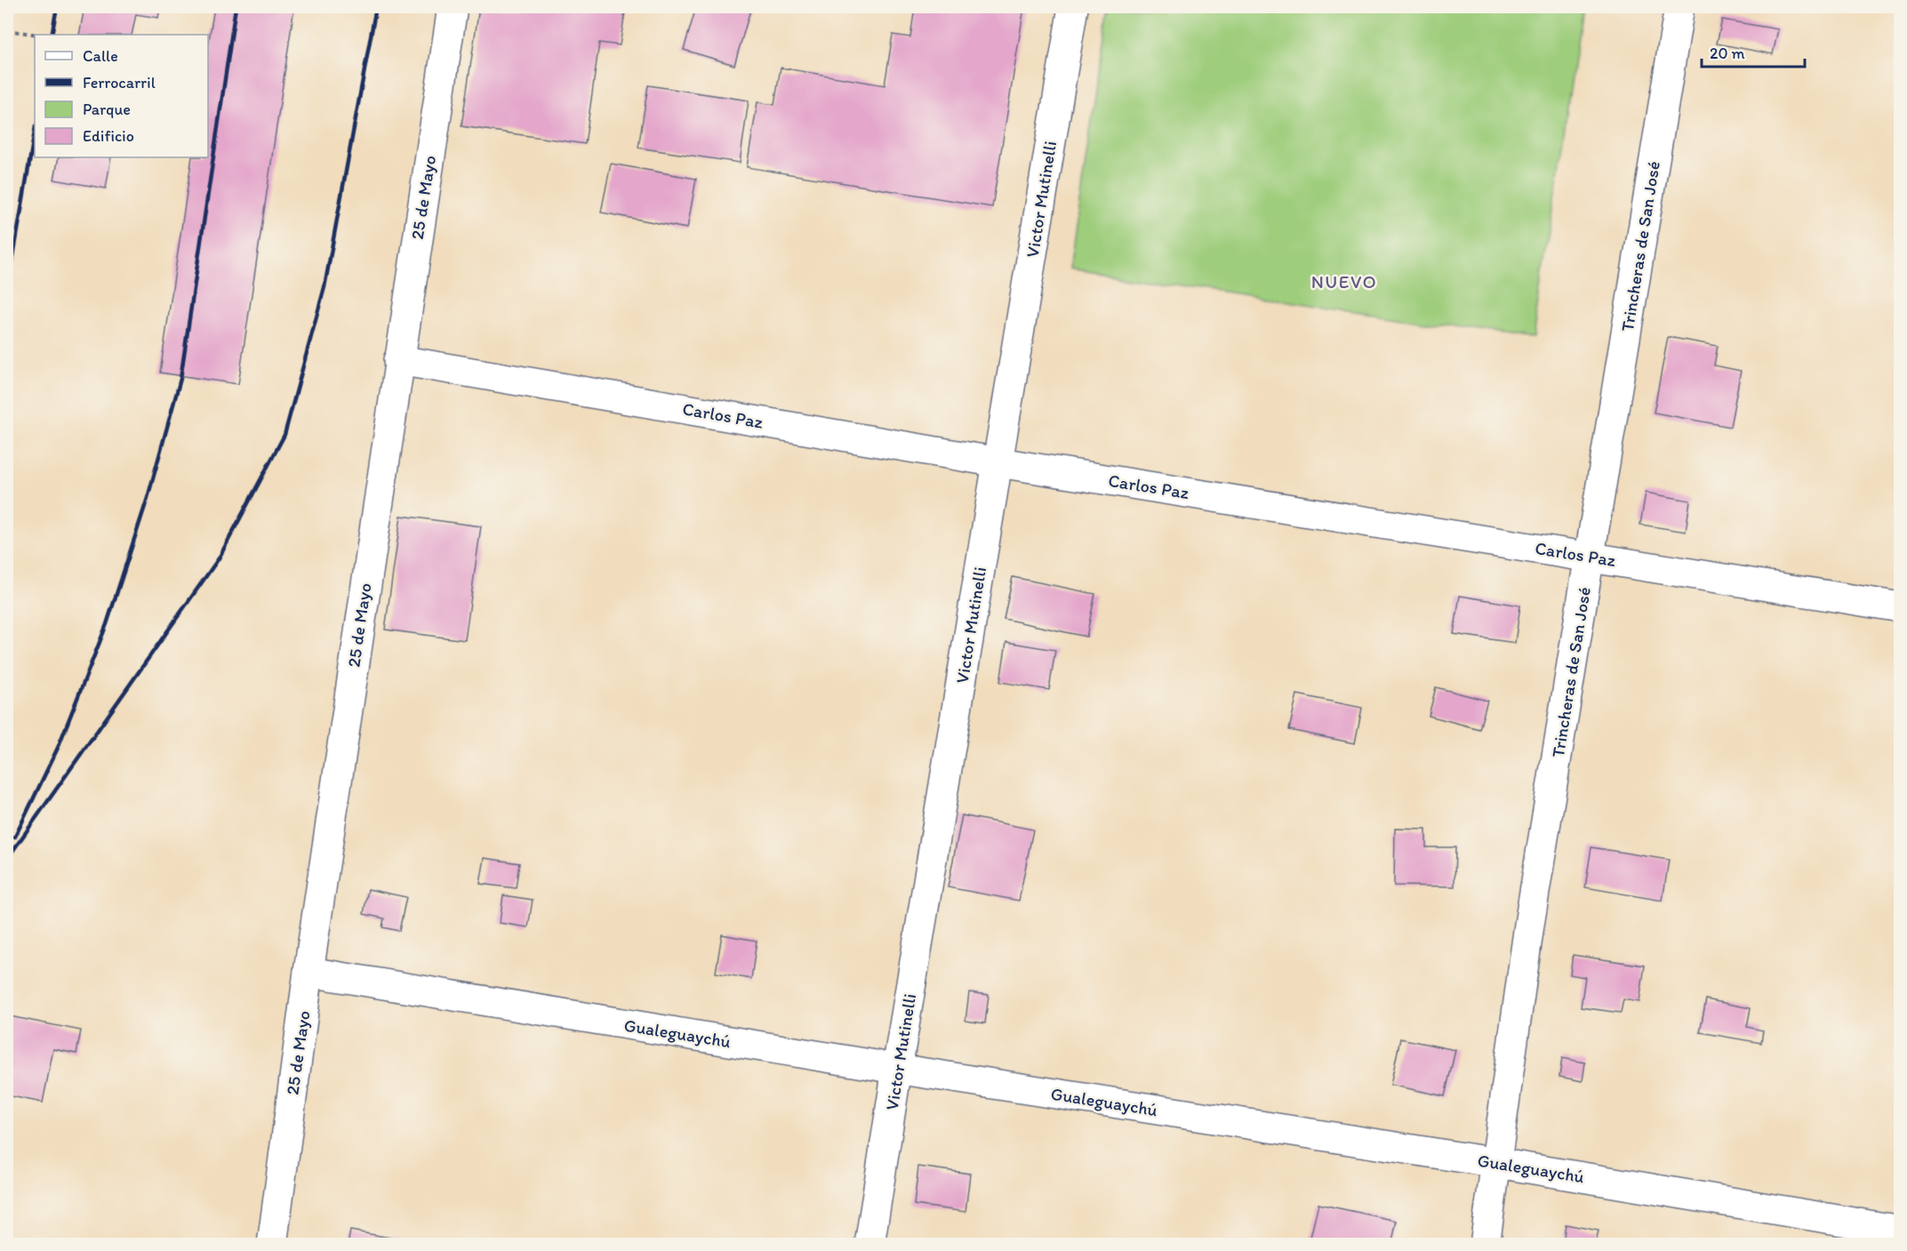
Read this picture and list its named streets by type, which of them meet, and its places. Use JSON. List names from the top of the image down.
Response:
{
  "streets": {
    "street": [
      "25 de Mayo",
      "Victor Mutinelli",
      "Trincheras de San José",
      "Carlos Paz",
      "Gualeguaychú"
    ]
  },
  "crossings": [
    ["25 de Mayo", "Carlos Paz"],
    ["25 de Mayo", "Gualeguaychú"],
    ["Victor Mutinelli", "Carlos Paz"],
    ["Victor Mutinelli", "Gualeguaychú"],
    ["Trincheras de San José", "Carlos Paz"],
    ["Trincheras de San José", "Gualeguaychú"]
  ],
  "districts": ["NUEVO"],
  "legend": [
    "Calle",
    "Ferrocarril",
    "Parque",
    "Edificio"
  ],
  "scale_bar": "20 m"
}
